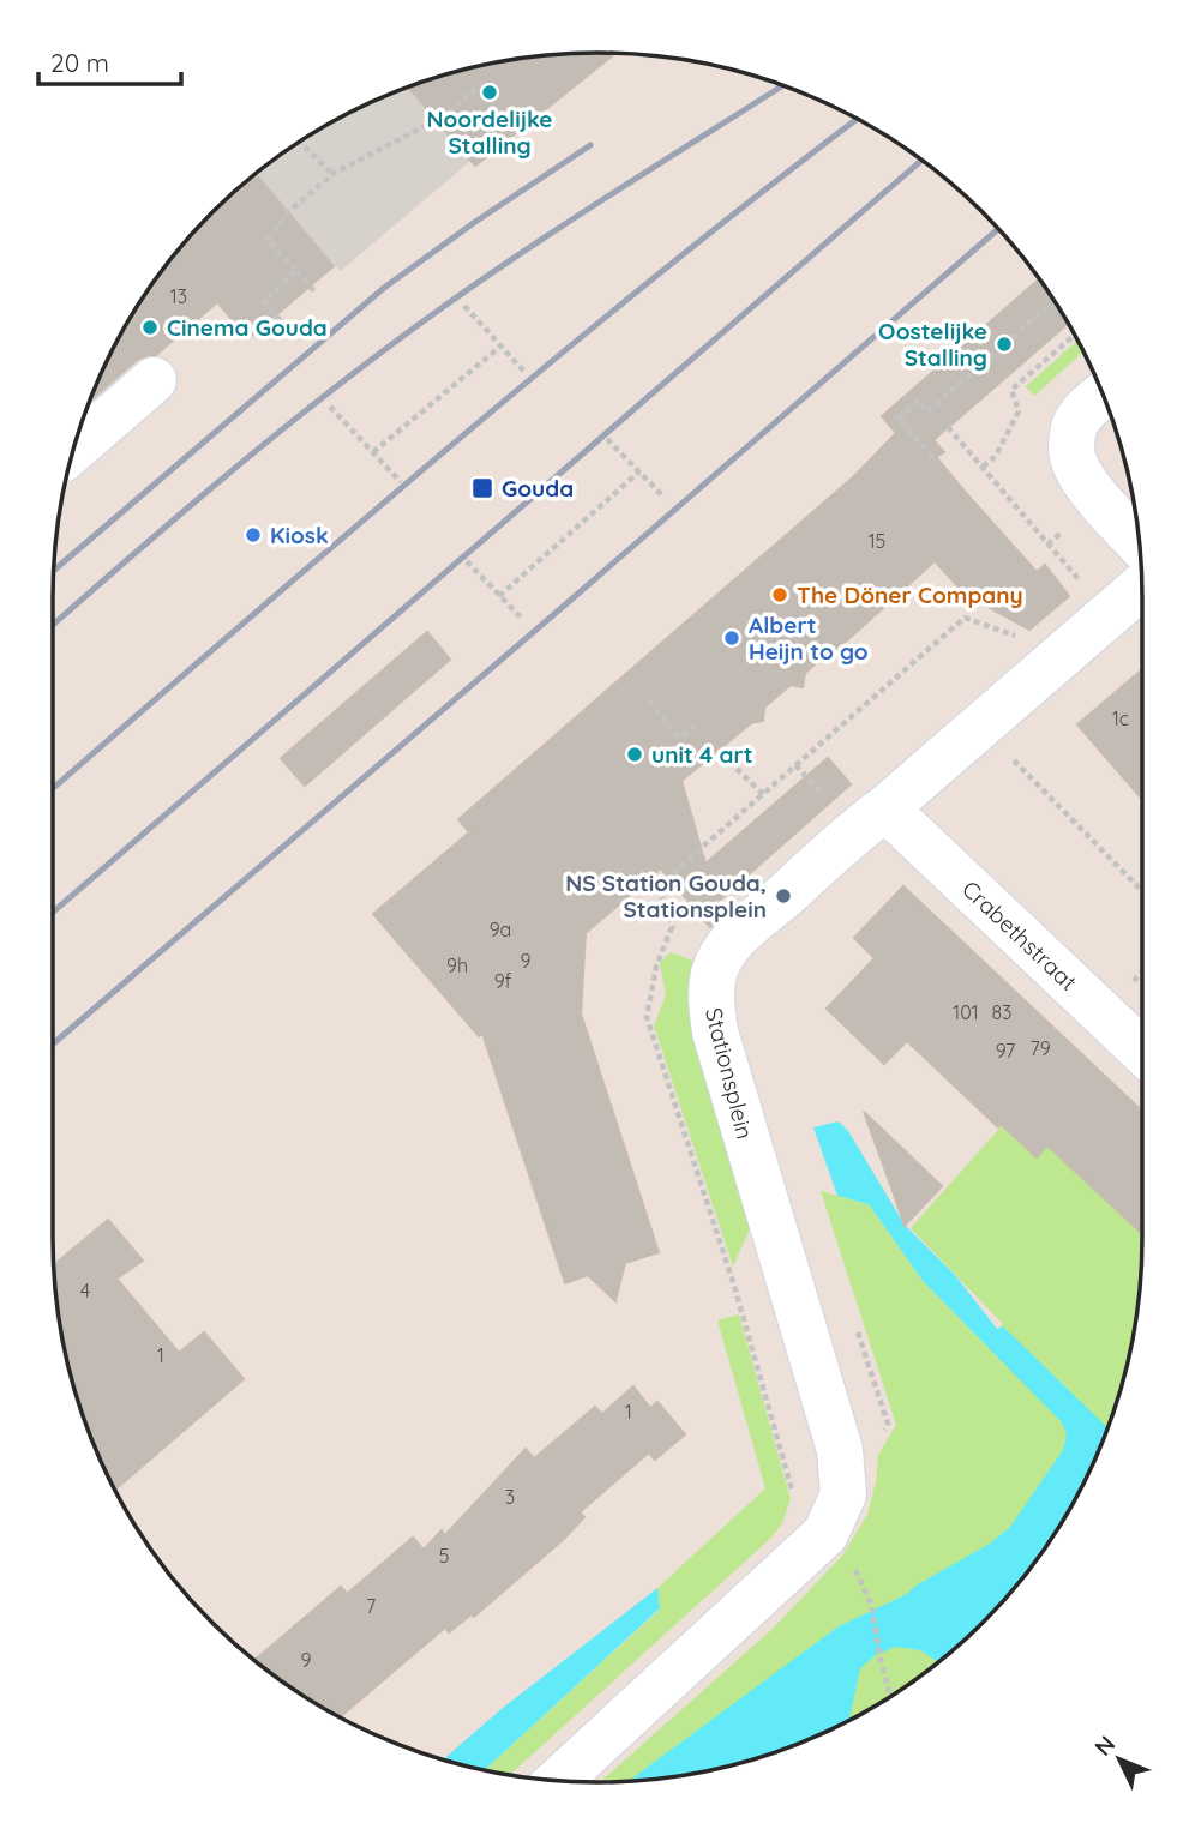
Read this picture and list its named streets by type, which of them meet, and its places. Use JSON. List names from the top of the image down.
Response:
{
  "streets": {
    "street": ["Crabethstraat", "Stationsplein"]
  },
  "crossings": [
    ["Crabethstraat", "Stationsplein"]
  ],
  "places": {
    "other": [
      "Noordelijke Stalling",
      "Cinema Gouda",
      "Oostelijke Stalling",
      "Kiosk",
      "The Döner Company",
      "Albert Heijn to go",
      "unit 4 art",
      "NS Station Gouda, Stationsplein"
    ],
    "transit": ["Gouda"]
  },
  "house_numbers": [
    "13",
    "15",
    "1c",
    "9a",
    "9",
    "9h",
    "9f",
    "101",
    "83",
    "79",
    "97",
    "4",
    "1",
    "1",
    "3",
    "5",
    "7",
    "9"
  ],
  "scale_bar": "20 m",
  "north": "top left"
}
